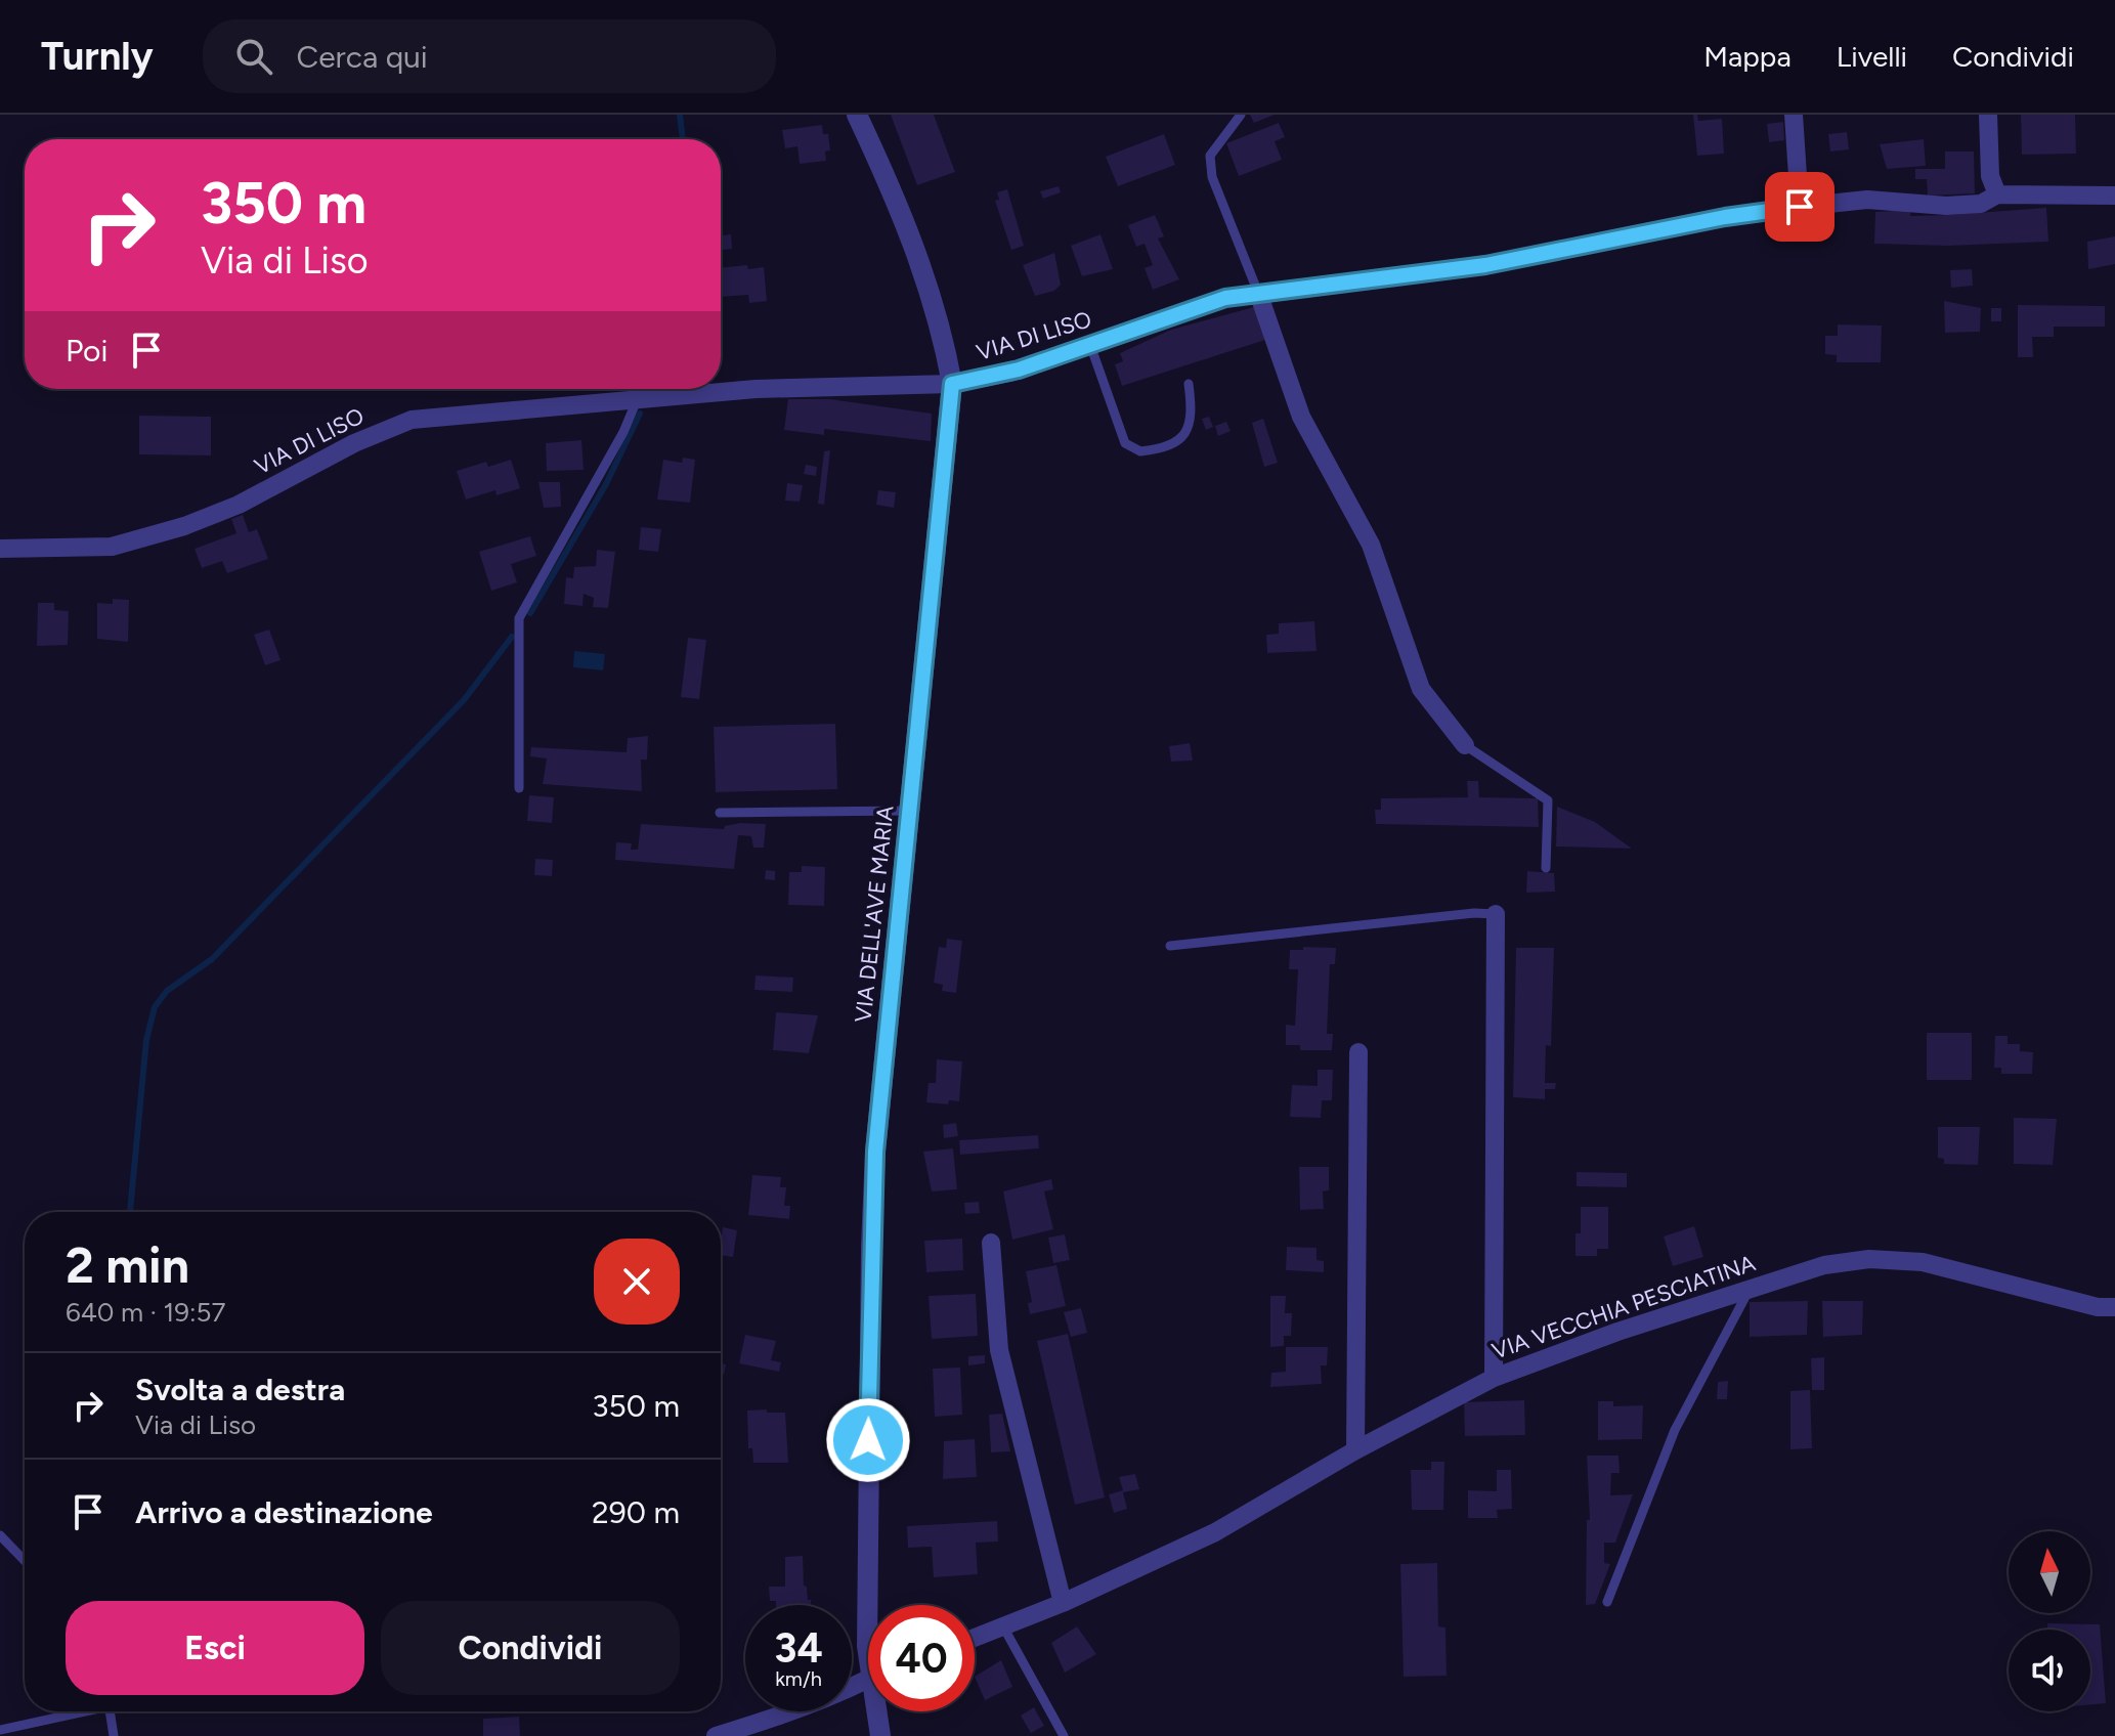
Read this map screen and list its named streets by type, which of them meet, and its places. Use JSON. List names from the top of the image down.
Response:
{
  "streets": {
    "street": ["VIA DI LISO", "VIA DELL'AVE MARIA", "VIA VECCHIA PESCIATINA"]
  },
  "crossings": [
    ["VIA DI LISO", "VIA DELL'AVE MARIA"]
  ],
  "north": "top",
  "page": {
    "header": "Turnly",
    "search": "Cerca qui",
    "nav": ["Mappa", "Livelli", "Condividi"],
    "turn": ["350 m", "Via di Liso"],
    "then": "Poi",
    "heading": ["2 min", "640 m · 19:57"],
    "list": [
      {
        "name": "Svolta a destra",
        "note": "Via di Liso",
        "value": "350 m"
      },
      {
        "name": "Arrivo a destinazione",
        "value": "290 m"
      }
    ],
    "buttons": ["Esci", "Condividi"],
    "speed": "34 km/h",
    "limit": "40"
  }
}
